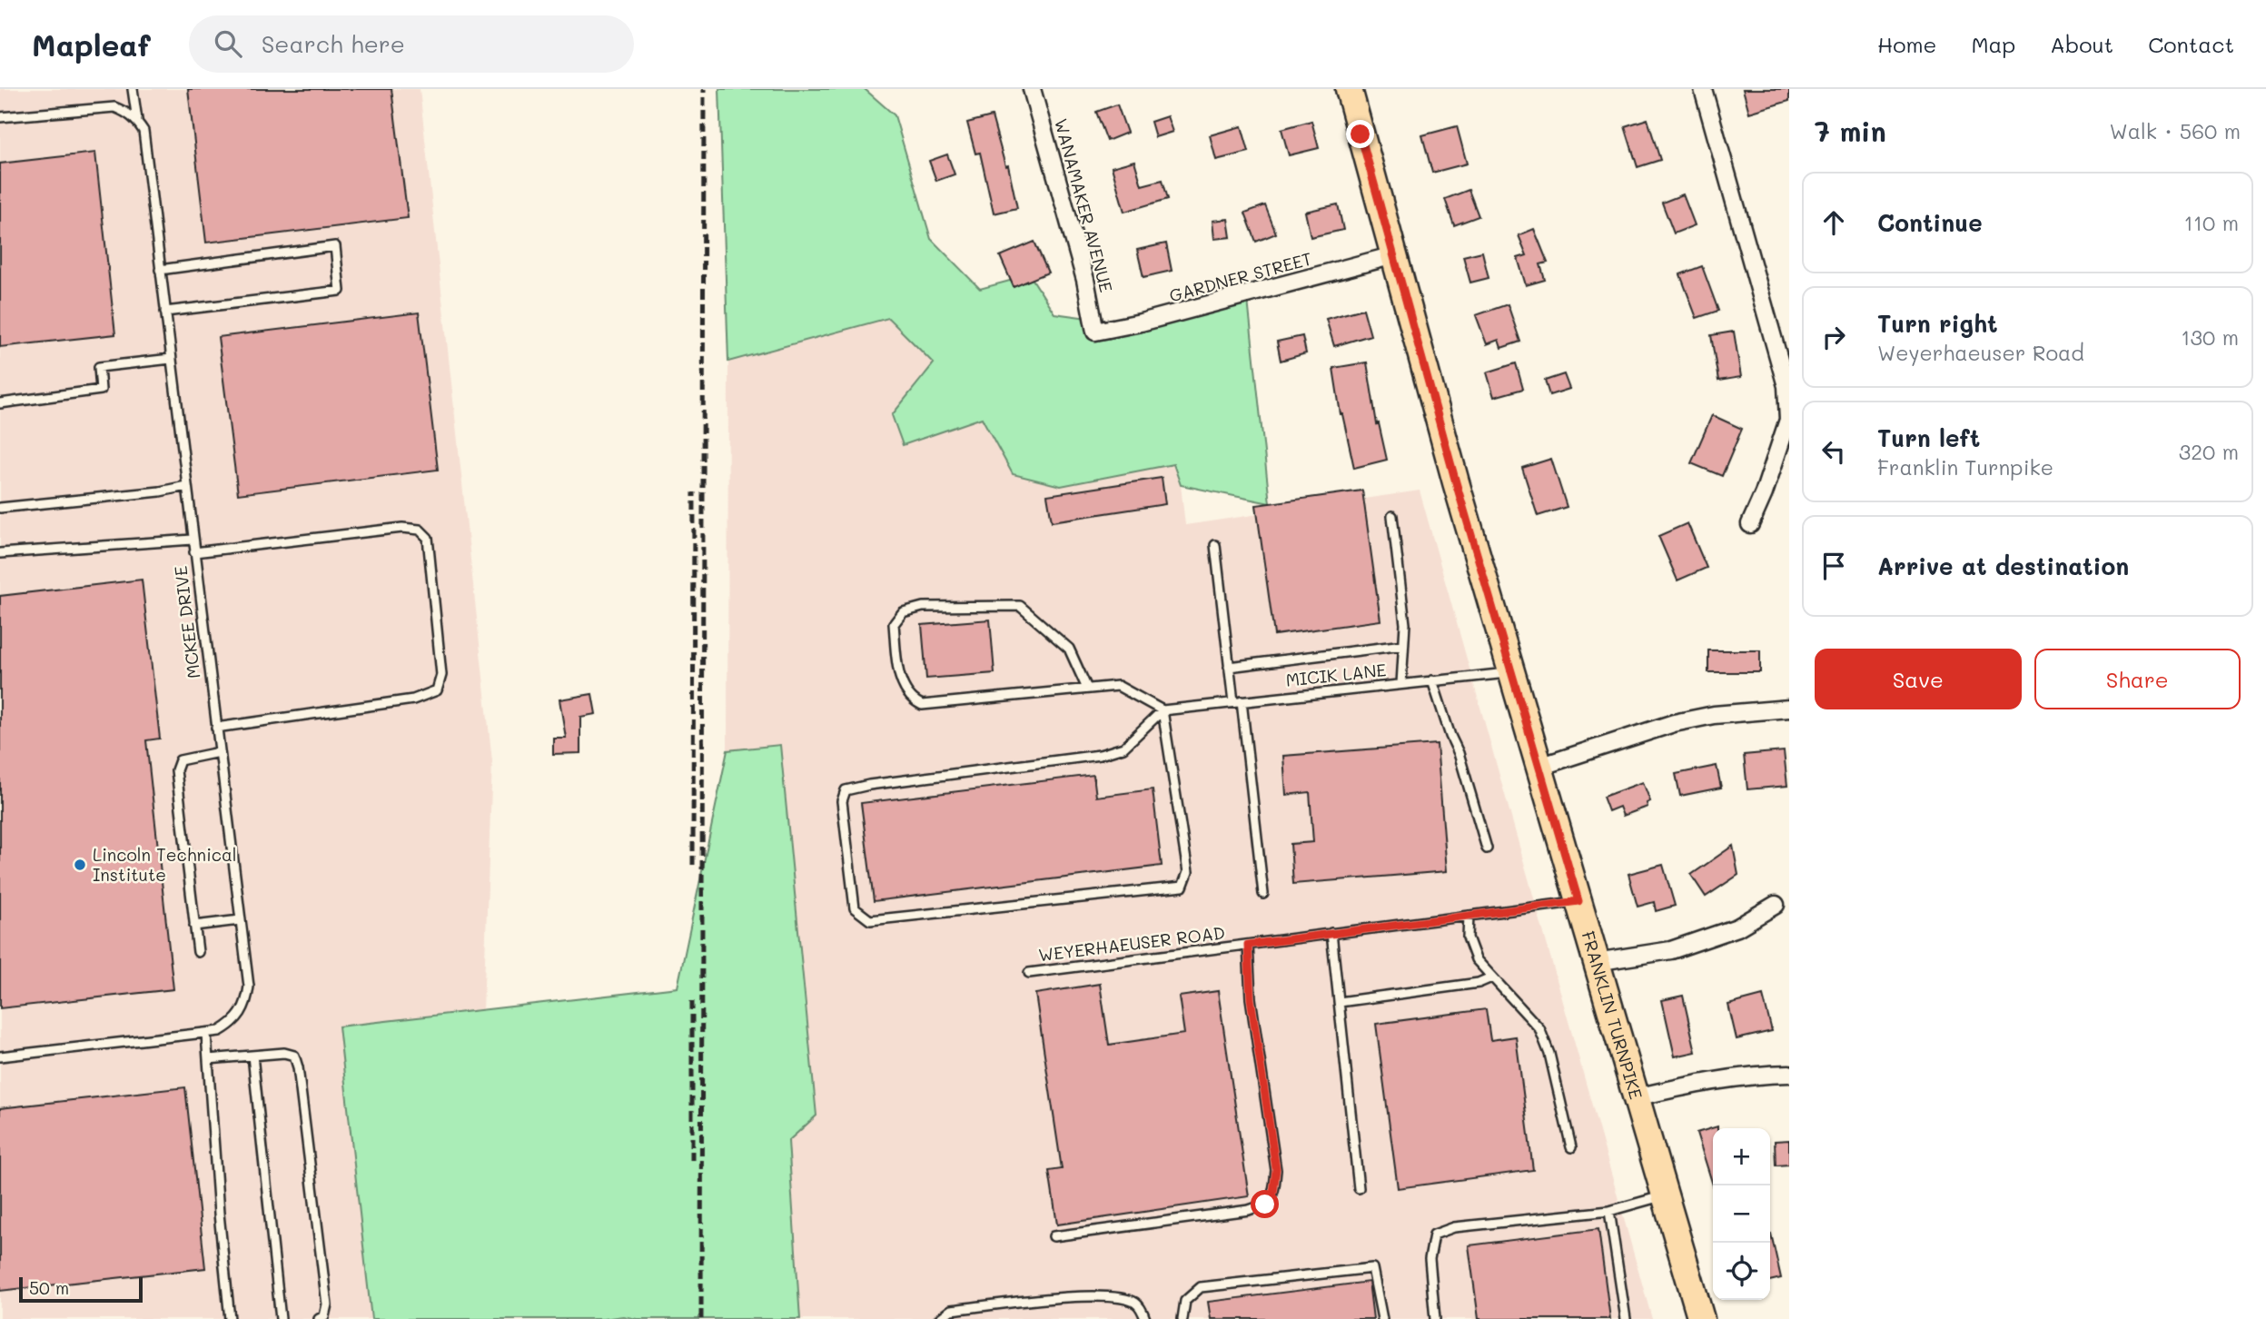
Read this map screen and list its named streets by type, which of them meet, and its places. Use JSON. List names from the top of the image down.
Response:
{
  "streets": {
    "main road": ["FRANKLIN TURNPIKE"],
    "street": ["WANAMAKER AVENUE", "GARDNER STREET"],
    "lane": ["MCKEE DRIVE", "MICIK LANE", "WEYERHAEUSER ROAD"]
  },
  "crossings": [
    ["WANAMAKER AVENUE", "GARDNER STREET"],
    ["GARDNER STREET", "FRANKLIN TURNPIKE"],
    ["MICIK LANE", "FRANKLIN TURNPIKE"],
    ["WEYERHAEUSER ROAD", "FRANKLIN TURNPIKE"]
  ],
  "places": ["Lincoln Technical Institute"],
  "scale_bar": "50 m",
  "page": {
    "header": "Mapleaf",
    "search": "Search here",
    "nav": [
      "Home",
      "Map",
      "About",
      "Contact"
    ],
    "heading": ["7 min", "Walk · 560 m"],
    "list": [
      ["Continue", "110 m"],
      ["Turn right", "Weyerhaeuser Road", "130 m"],
      ["Turn left", "Franklin Turnpike", "320 m"],
      "Arrive at destination"
    ],
    "buttons": ["Save", "Share"],
    "map_buttons": ["+", "−"],
    "scale": "50 m"
  }
}
